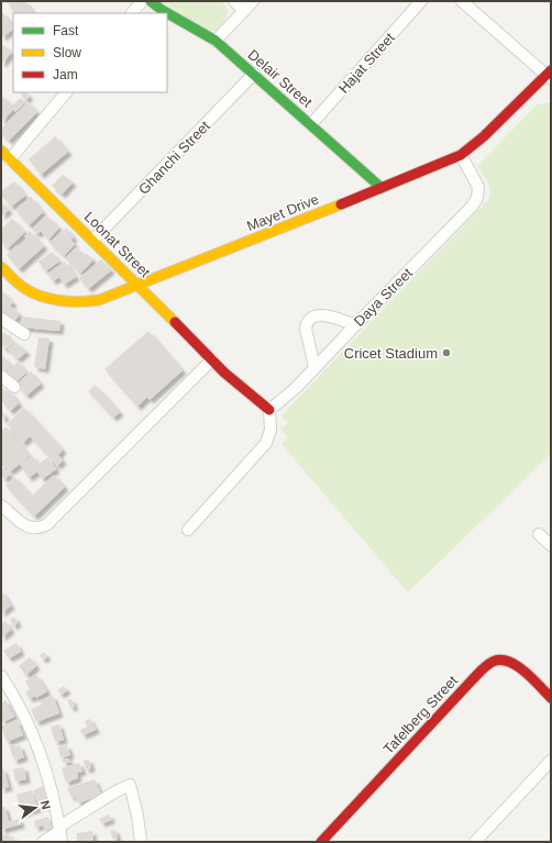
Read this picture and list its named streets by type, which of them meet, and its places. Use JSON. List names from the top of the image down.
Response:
{
  "streets": {
    "street": [
      "Hajat Street",
      "Delair Street",
      "Ghanchi Street",
      "Mayet Drive",
      "Loonat Street",
      "Daya Street",
      "Tafelberg Street"
    ]
  },
  "crossings": [
    ["Hajat Street", "Delair Street"],
    ["Delair Street", "Ghanchi Street"],
    ["Delair Street", "Mayet Drive"],
    ["Ghanchi Street", "Loonat Street"],
    ["Mayet Drive", "Loonat Street"],
    ["Mayet Drive", "Daya Street"]
  ],
  "places": ["Cricet Stadium"],
  "legend": ["Fast", "Slow", "Jam"],
  "north": "right"
}
